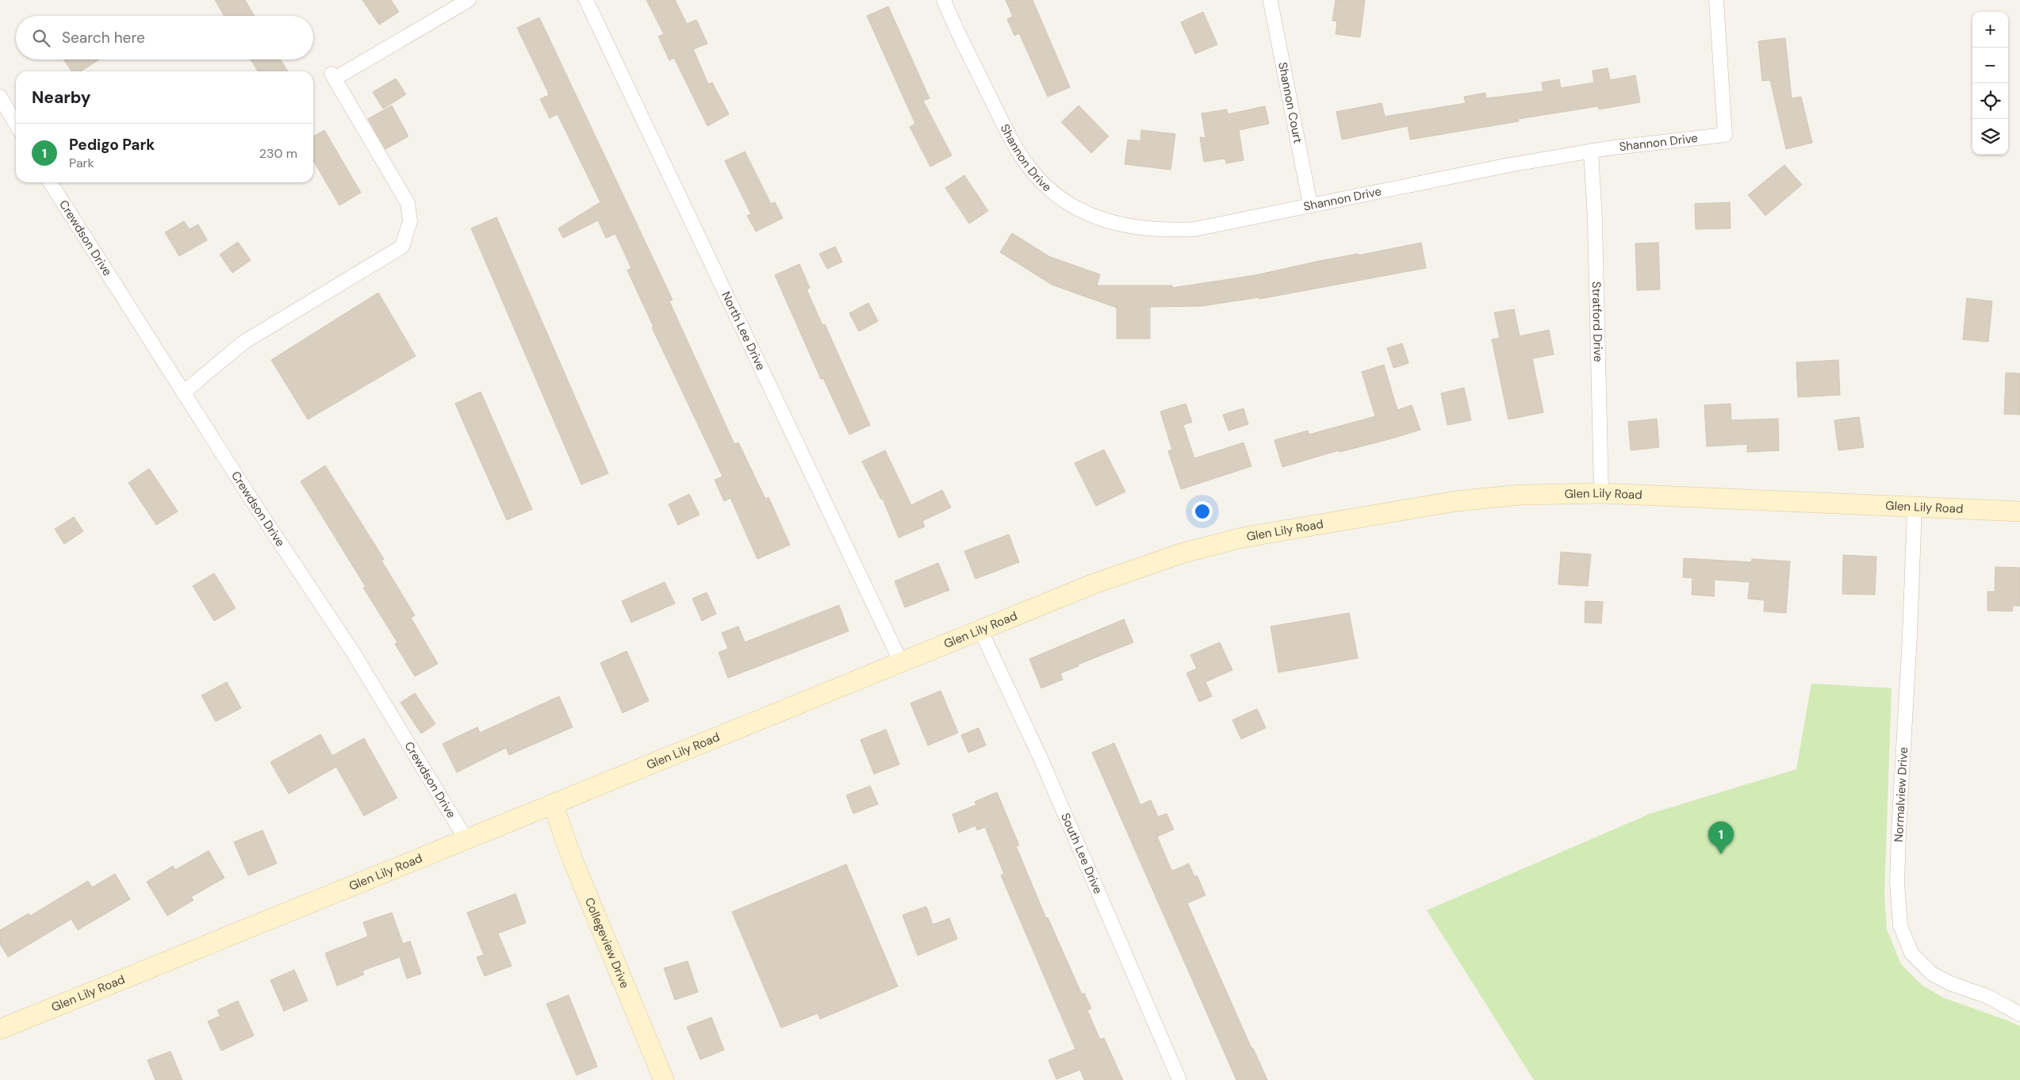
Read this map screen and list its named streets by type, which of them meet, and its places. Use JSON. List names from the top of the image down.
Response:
{
  "streets": {
    "street": [
      "Shannon Court",
      "Shannon Drive",
      "Crewdson Drive",
      "Stratford Drive",
      "North Lee Drive",
      "Glen Lily Road",
      "Normalview Drive",
      "South Lee Drive",
      "Collegeview Drive"
    ]
  },
  "crossings": [
    ["Shannon Court", "Shannon Drive"],
    ["Shannon Drive", "Stratford Drive"],
    ["Crewdson Drive", "Glen Lily Road"],
    ["Stratford Drive", "Glen Lily Road"],
    ["North Lee Drive", "Glen Lily Road"],
    ["Glen Lily Road", "Normalview Drive"],
    ["Glen Lily Road", "South Lee Drive"],
    ["Glen Lily Road", "Collegeview Drive"]
  ],
  "page": {
    "map_buttons": ["+", "−"],
    "search": "Search here",
    "heading": "Nearby",
    "list": [
      {
        "mark": "1",
        "name": "Pedigo Park",
        "note": "Park",
        "value": "230 m"
      }
    ],
    "pins": "1"
  }
}
